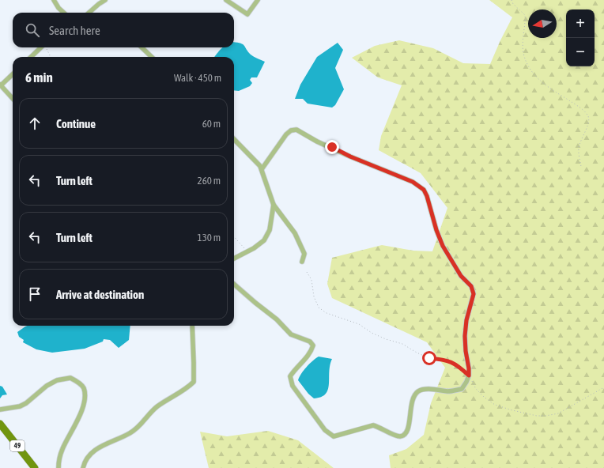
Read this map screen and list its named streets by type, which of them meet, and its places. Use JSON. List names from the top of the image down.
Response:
{
  "streets": {
    "main road": ["49"]
  },
  "north": "left",
  "page": {
    "map_buttons": ["+", "−"],
    "search": "Search here",
    "heading": ["6 min", "Walk · 450 m"],
    "list": [
      ["Continue", "60 m"],
      ["Turn left", "260 m"],
      ["Turn left", "130 m"],
      "Arrive at destination"
    ]
  }
}
